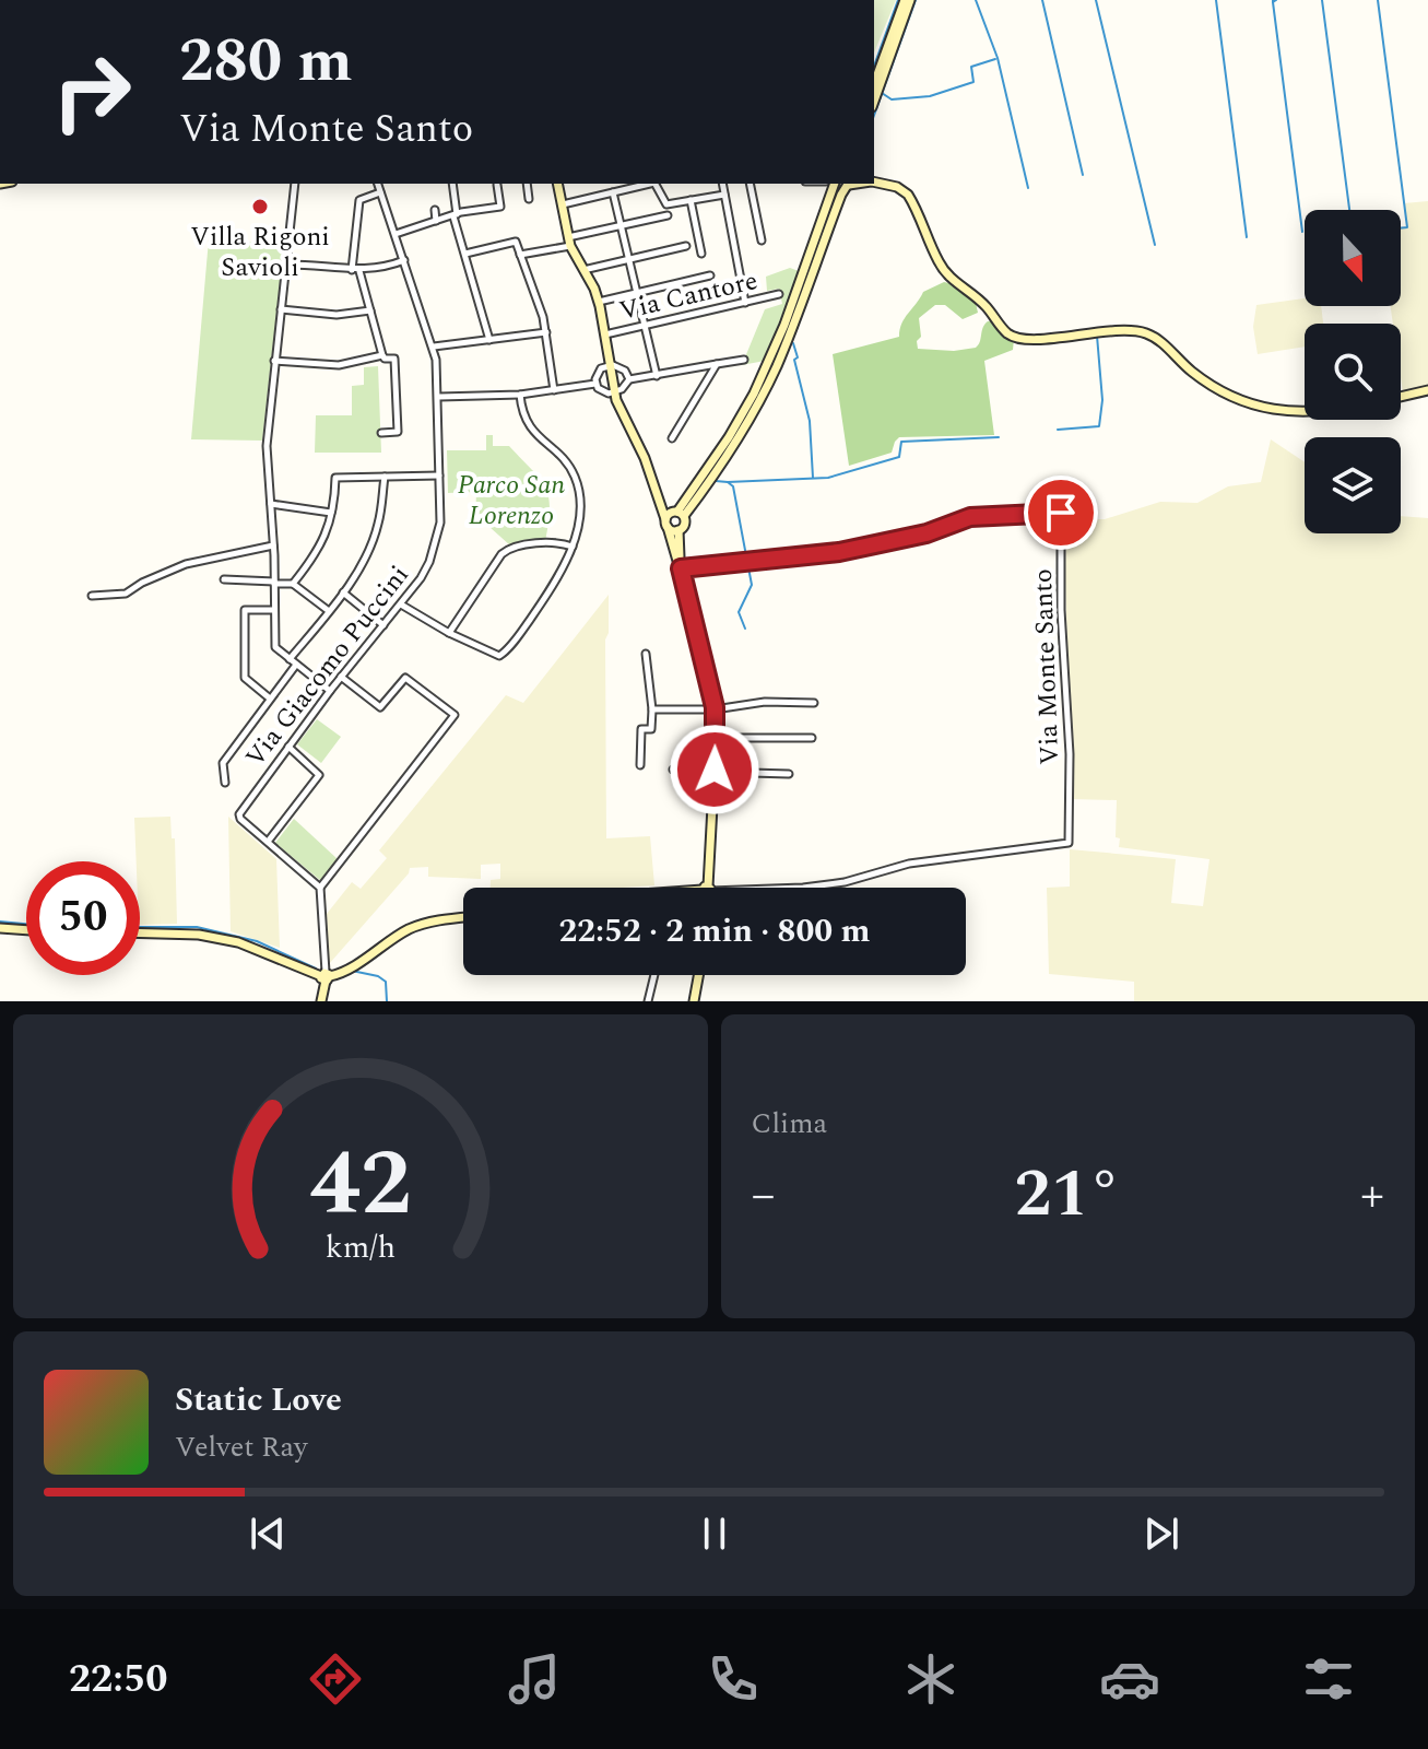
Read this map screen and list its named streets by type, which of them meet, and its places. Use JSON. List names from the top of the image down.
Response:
{
  "streets": {
    "street": ["Via Cantore", "Via Giacomo Puccini", "Via Monte Santo"]
  },
  "parks": ["Parco San Lorenzo"],
  "places": ["Villa Rigoni Savioli"],
  "north": "bottom",
  "page": {
    "turn": ["280 m", "Via Monte Santo"],
    "limit": "50",
    "trip": "22:52 · 2 min · 800 m",
    "tile": "Clima",
    "heat": ["−", "21°", "+"],
    "song": ["Static Love", "Velvet Ray"],
    "tabs": "22:50",
    "gauge": ["42", "km/h"]
  }
}
